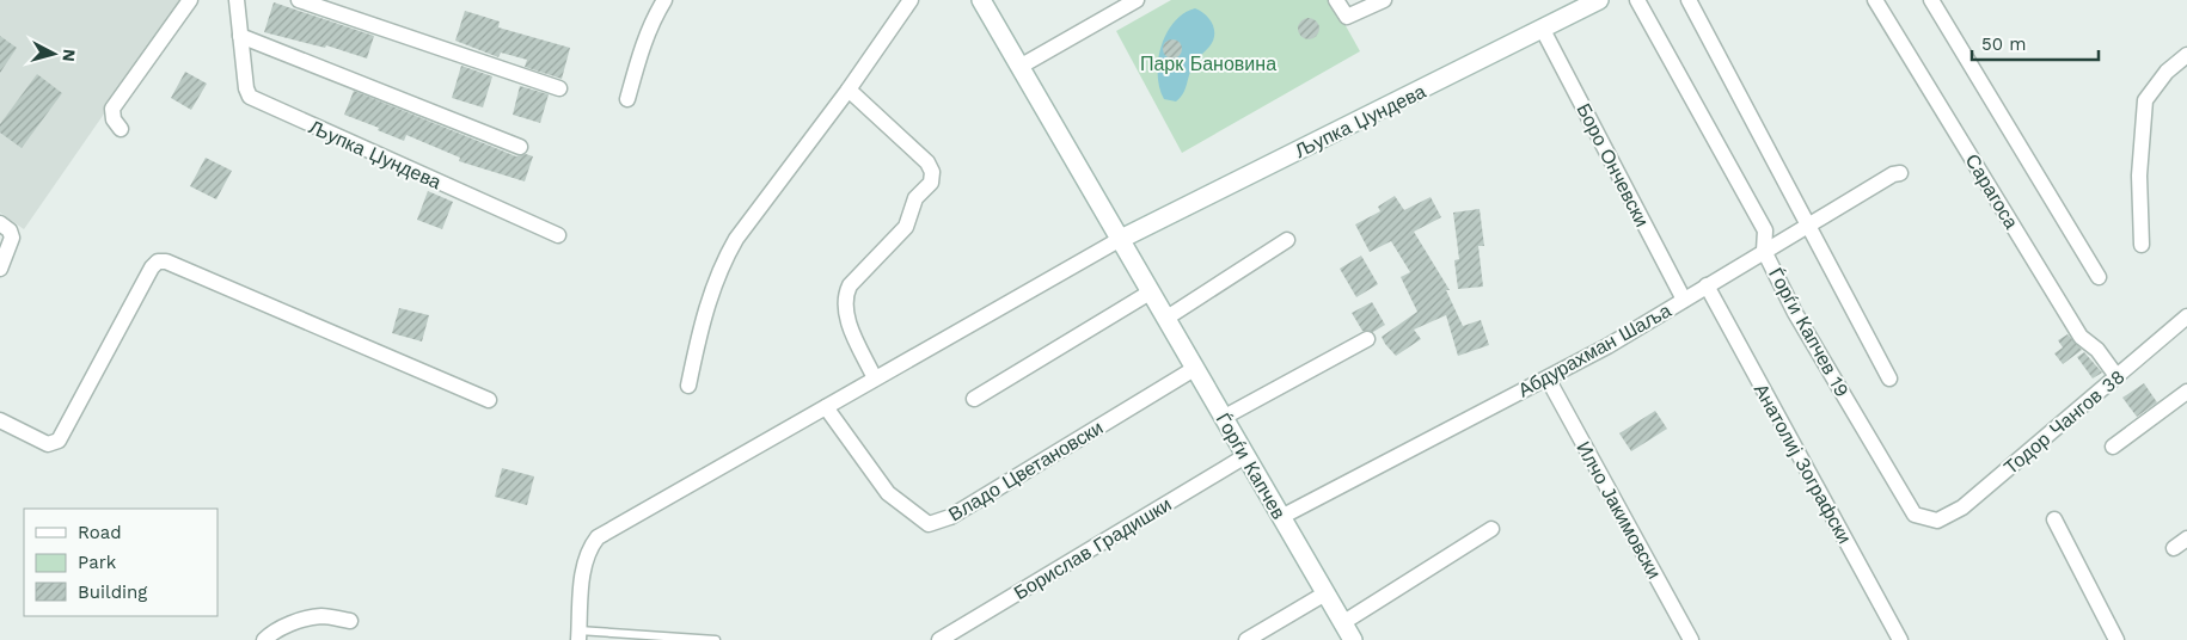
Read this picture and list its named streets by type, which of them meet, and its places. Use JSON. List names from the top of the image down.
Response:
{
  "streets": {
    "street": [
      "Љупка Џундева",
      "Боро Ончевски",
      "Сарагоса",
      "Ѓорѓи Капчев 19",
      "Абдурахман Шаља",
      "Тодор Чангов 38",
      "Анатолиј Зографски",
      "Ѓорѓи Капчев",
      "Владо Цветановски",
      "Илчо Јакимовски",
      "Борислав Градишки"
    ]
  },
  "crossings": [
    ["Љупка Џундева", "Боро Ончевски"],
    ["Љупка Џундева", "Ѓорѓи Капчев"],
    ["Боро Ончевски", "Абдурахман Шаља"],
    ["Сарагоса", "Тодор Чангов 38"],
    ["Ѓорѓи Капчев 19", "Абдурахман Шаља"],
    ["Ѓорѓи Капчев 19", "Тодор Чангов 38"],
    ["Абдурахман Шаља", "Анатолиј Зографски"],
    ["Абдурахман Шаља", "Ѓорѓи Капчев"],
    ["Абдурахман Шаља", "Илчо Јакимовски"],
    ["Ѓорѓи Капчев", "Владо Цветановски"],
    ["Ѓорѓи Капчев", "Борислав Градишки"]
  ],
  "parks": ["Парк Бановина"],
  "legend": ["Road", "Park", "Building"],
  "scale_bar": "50 m",
  "north": "right"
}
